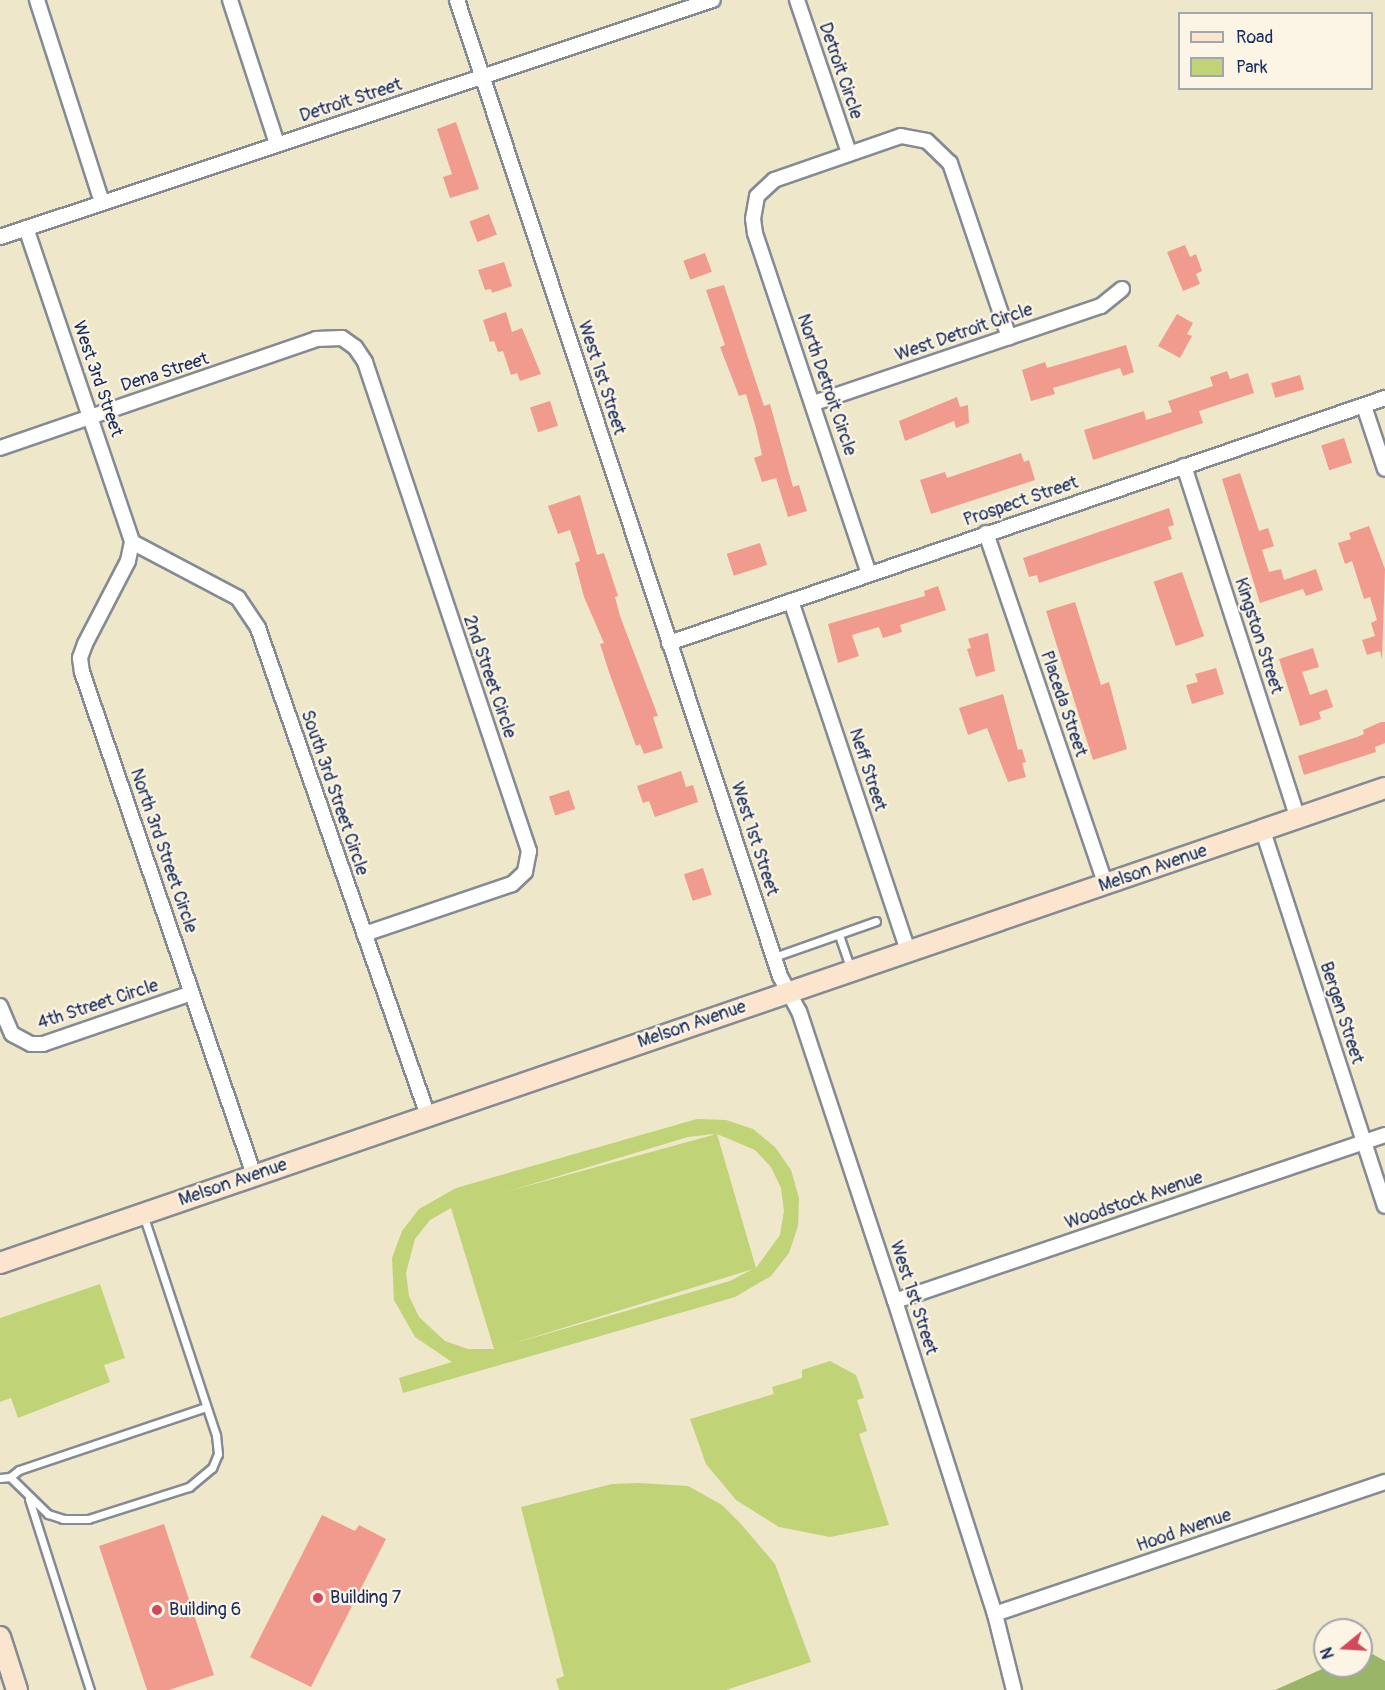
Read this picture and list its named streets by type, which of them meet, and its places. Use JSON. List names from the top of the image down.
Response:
{
  "streets": {
    "street": [
      "Detroit Circle",
      "Detroit Street",
      "West Detroit Circle",
      "Dena Street",
      "West 1st Street",
      "West 3rd Street",
      "North Detroit Circle",
      "Prospect Street",
      "Kingston Street",
      "2nd Street Circle",
      "Placeda Street",
      "Neff Street",
      "South 3rd Street Circle",
      "North 3rd Street Circle",
      "Melson Avenue",
      "4th Street Circle",
      "Bergen Street",
      "Woodstock Avenue",
      "Hood Avenue"
    ]
  },
  "crossings": [
    ["Detroit Circle", "North Detroit Circle"],
    ["Detroit Street", "West 1st Street"],
    ["Detroit Street", "West 3rd Street"],
    ["West Detroit Circle", "North Detroit Circle"],
    ["Dena Street", "West 3rd Street"],
    ["Dena Street", "2nd Street Circle"],
    ["West 1st Street", "Prospect Street"],
    ["West 1st Street", "Melson Avenue"],
    ["West 1st Street", "Woodstock Avenue"],
    ["West 1st Street", "Hood Avenue"],
    ["West 3rd Street", "South 3rd Street Circle"],
    ["West 3rd Street", "North 3rd Street Circle"],
    ["North Detroit Circle", "Prospect Street"],
    ["Prospect Street", "Kingston Street"],
    ["Prospect Street", "Placeda Street"],
    ["Prospect Street", "Neff Street"],
    ["Kingston Street", "Melson Avenue"],
    ["2nd Street Circle", "South 3rd Street Circle"],
    ["Placeda Street", "Melson Avenue"],
    ["Neff Street", "Melson Avenue"],
    ["South 3rd Street Circle", "North 3rd Street Circle"],
    ["South 3rd Street Circle", "Melson Avenue"],
    ["North 3rd Street Circle", "Melson Avenue"],
    ["North 3rd Street Circle", "4th Street Circle"],
    ["Melson Avenue", "Bergen Street"],
    ["Bergen Street", "Woodstock Avenue"]
  ],
  "places": ["Building 7", "Building 6"],
  "legend": ["Road", "Park"],
  "north": "left"
}
